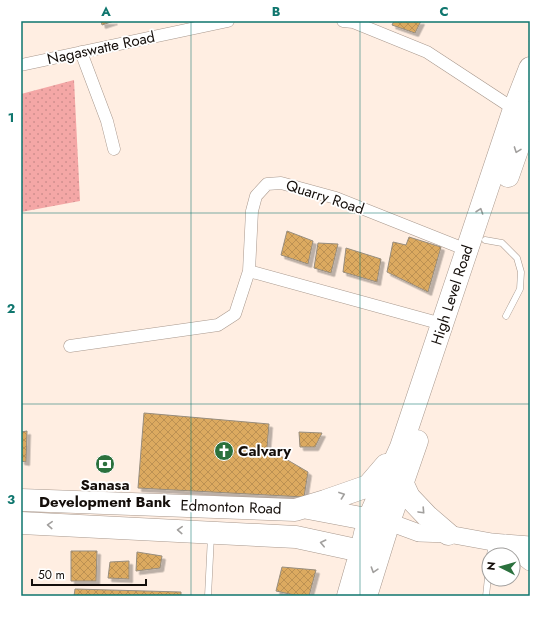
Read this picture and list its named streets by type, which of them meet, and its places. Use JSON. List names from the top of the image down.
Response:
{
  "streets": {
    "highway": ["High Level Road", "Edmonton Road"],
    "street": ["Nagaswatte Road", "Quarry Road"]
  },
  "crossings": [
    ["Quarry Road", "High Level Road"],
    ["High Level Road", "Edmonton Road"]
  ],
  "places": {
    "church": ["Calvary"],
    "bank": ["Sanasa Development Bank"]
  },
  "scale_bar": "50 m",
  "north": "left",
  "grid": {
    "columns": ["A", "B", "C"],
    "rows": ["1", "2", "3"]
  }
}
